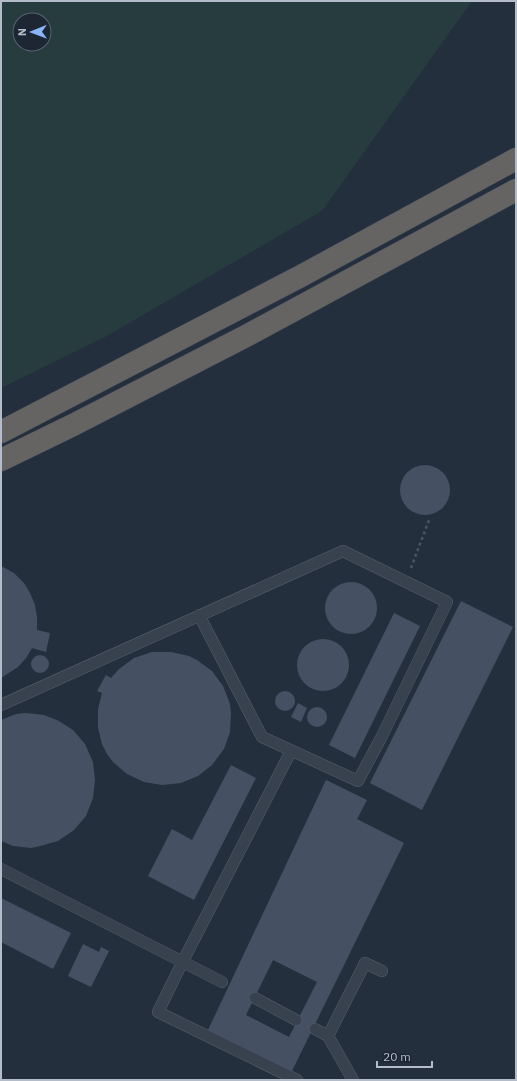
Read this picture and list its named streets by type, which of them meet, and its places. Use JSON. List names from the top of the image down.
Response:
{
  "scale_bar": "20 m",
  "north": "left"
}
